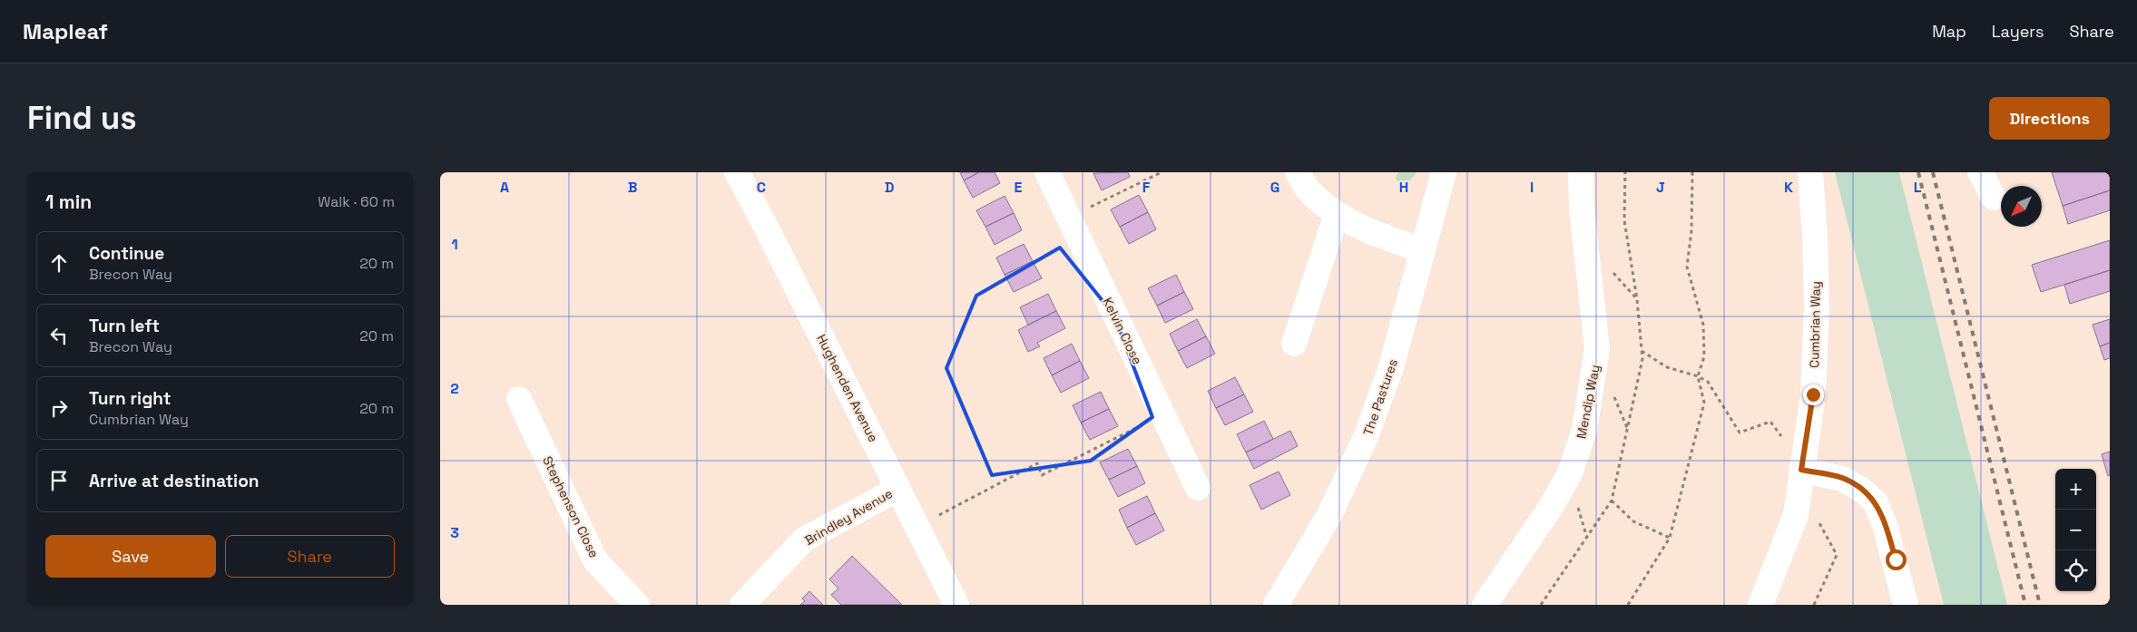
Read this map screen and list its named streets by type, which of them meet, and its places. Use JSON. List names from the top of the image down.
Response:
{
  "streets": {
    "street": [
      "Cumbrian Way",
      "Kelvin Close",
      "Hughenden Avenue",
      "The Pastures",
      "Mendip Way",
      "Stephenson Close",
      "Brindley Avenue"
    ]
  },
  "crossings": [
    ["Hughenden Avenue", "Brindley Avenue"]
  ],
  "north": "bottom left",
  "page": {
    "header": "Mapleaf",
    "nav": ["Map", "Layers", "Share"],
    "buttons": [
      "Directions",
      ["Save", "Share"]
    ],
    "title": "Find us",
    "heading": ["1 min", "Walk · 60 m"],
    "list": [
      ["Continue", "Brecon Way", "20 m"],
      ["Turn left", "Brecon Way", "20 m"],
      ["Turn right", "Cumbrian Way", "20 m"],
      "Arrive at destination"
    ],
    "map_buttons": ["+", "−"]
  },
  "grid": {
    "columns": [
      "A",
      "B",
      "C",
      "D",
      "E",
      "F",
      "G",
      "H",
      "I",
      "J",
      "K",
      "L"
    ],
    "rows": ["1", "2", "3"]
  }
}
